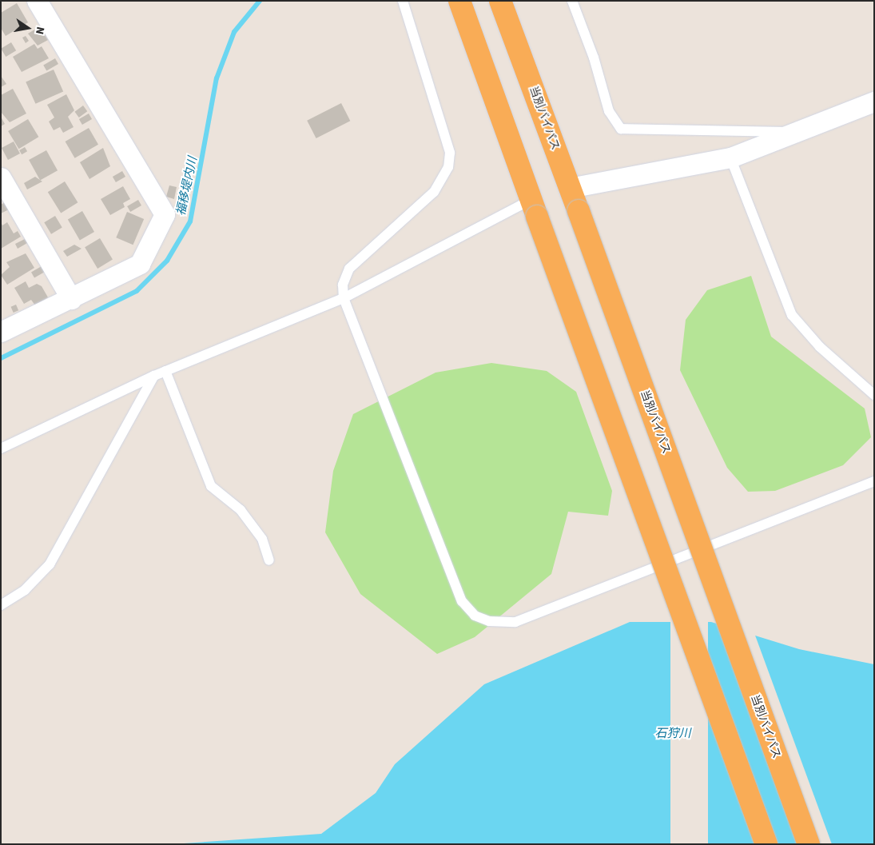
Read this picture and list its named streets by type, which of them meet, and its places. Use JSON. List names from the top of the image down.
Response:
{
  "streets": {
    "highway": ["当別バイパス"]
  },
  "water": ["福移堤内川", "石狩川"],
  "north": "right"
}
